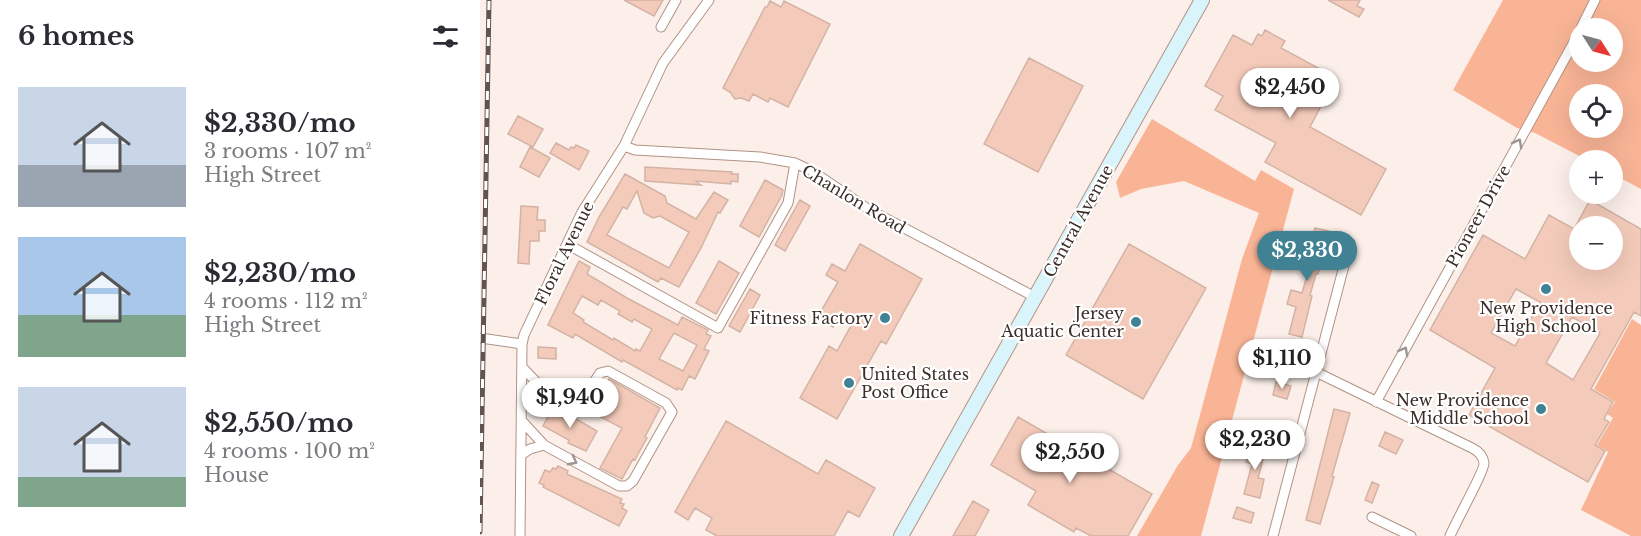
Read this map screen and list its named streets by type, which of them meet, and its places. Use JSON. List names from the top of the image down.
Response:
{
  "streets": {
    "street": [
      "Chanlon Road",
      "Pioneer Drive",
      "Central Avenue",
      "Floral Avenue"
    ]
  },
  "crossings": [
    ["Chanlon Road", "Central Avenue"],
    ["Chanlon Road", "Floral Avenue"]
  ],
  "one_way": ["Pioneer Drive"],
  "places": [
    "New Providence High School",
    "Fitness Factory",
    "Jersey Aquatic Center",
    "United States Post Office",
    "New Providence Middle School"
  ],
  "north": "bottom right",
  "page": {
    "heading": "6 homes",
    "map_buttons": ["+", "−"],
    "price": [
      "$2,450",
      "$2,330",
      "$1,110",
      "$1,940",
      "$2,230",
      "$2,550"
    ],
    "list": [
      {
        "name": "$2,330/mo",
        "note": "3 rooms · 107 m² · High Street"
      },
      {
        "name": "$2,230/mo",
        "note": "4 rooms · 112 m² · High Street"
      },
      {
        "name": "$2,550/mo",
        "note": "4 rooms · 100 m² · House"
      }
    ]
  }
}
